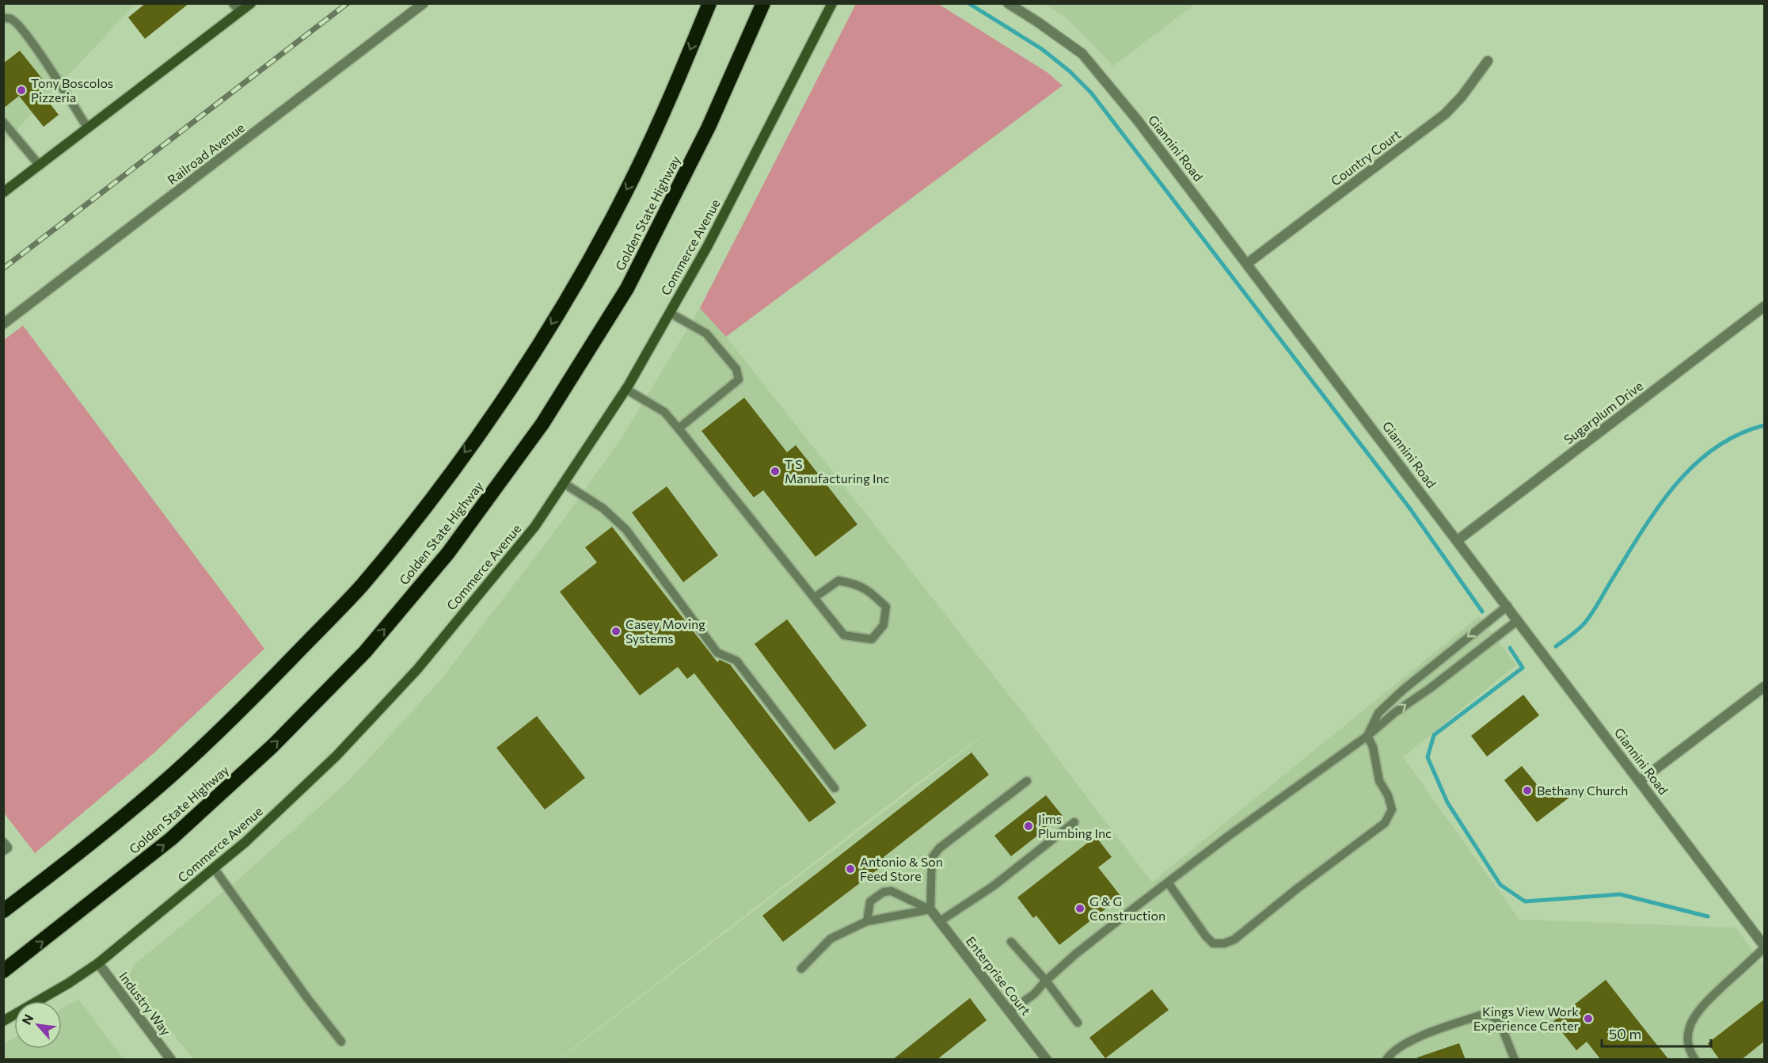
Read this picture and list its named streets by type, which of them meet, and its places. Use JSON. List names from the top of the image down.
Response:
{
  "streets": {
    "highway": ["Golden State Highway"],
    "street": [
      "Giannini Road",
      "Railroad Avenue",
      "Country Court",
      "Commerce Avenue",
      "Sugarplum Drive",
      "Enterprise Court",
      "Industry Way"
    ]
  },
  "crossings": [
    ["Giannini Road", "Country Court"],
    ["Giannini Road", "Sugarplum Drive"],
    ["Commerce Avenue", "Industry Way"]
  ],
  "places": [
    "Tony Boscolos Pizzeria",
    "T S Manufacturing Inc",
    "Casey Moving Systems",
    "Bethany Church",
    "Jims Plumbing Inc",
    "Antonio & Son Feed Store",
    "G & G Construction",
    "Kings View Work Experience Center"
  ],
  "scale_bar": "50 m",
  "north": "top left"
}
